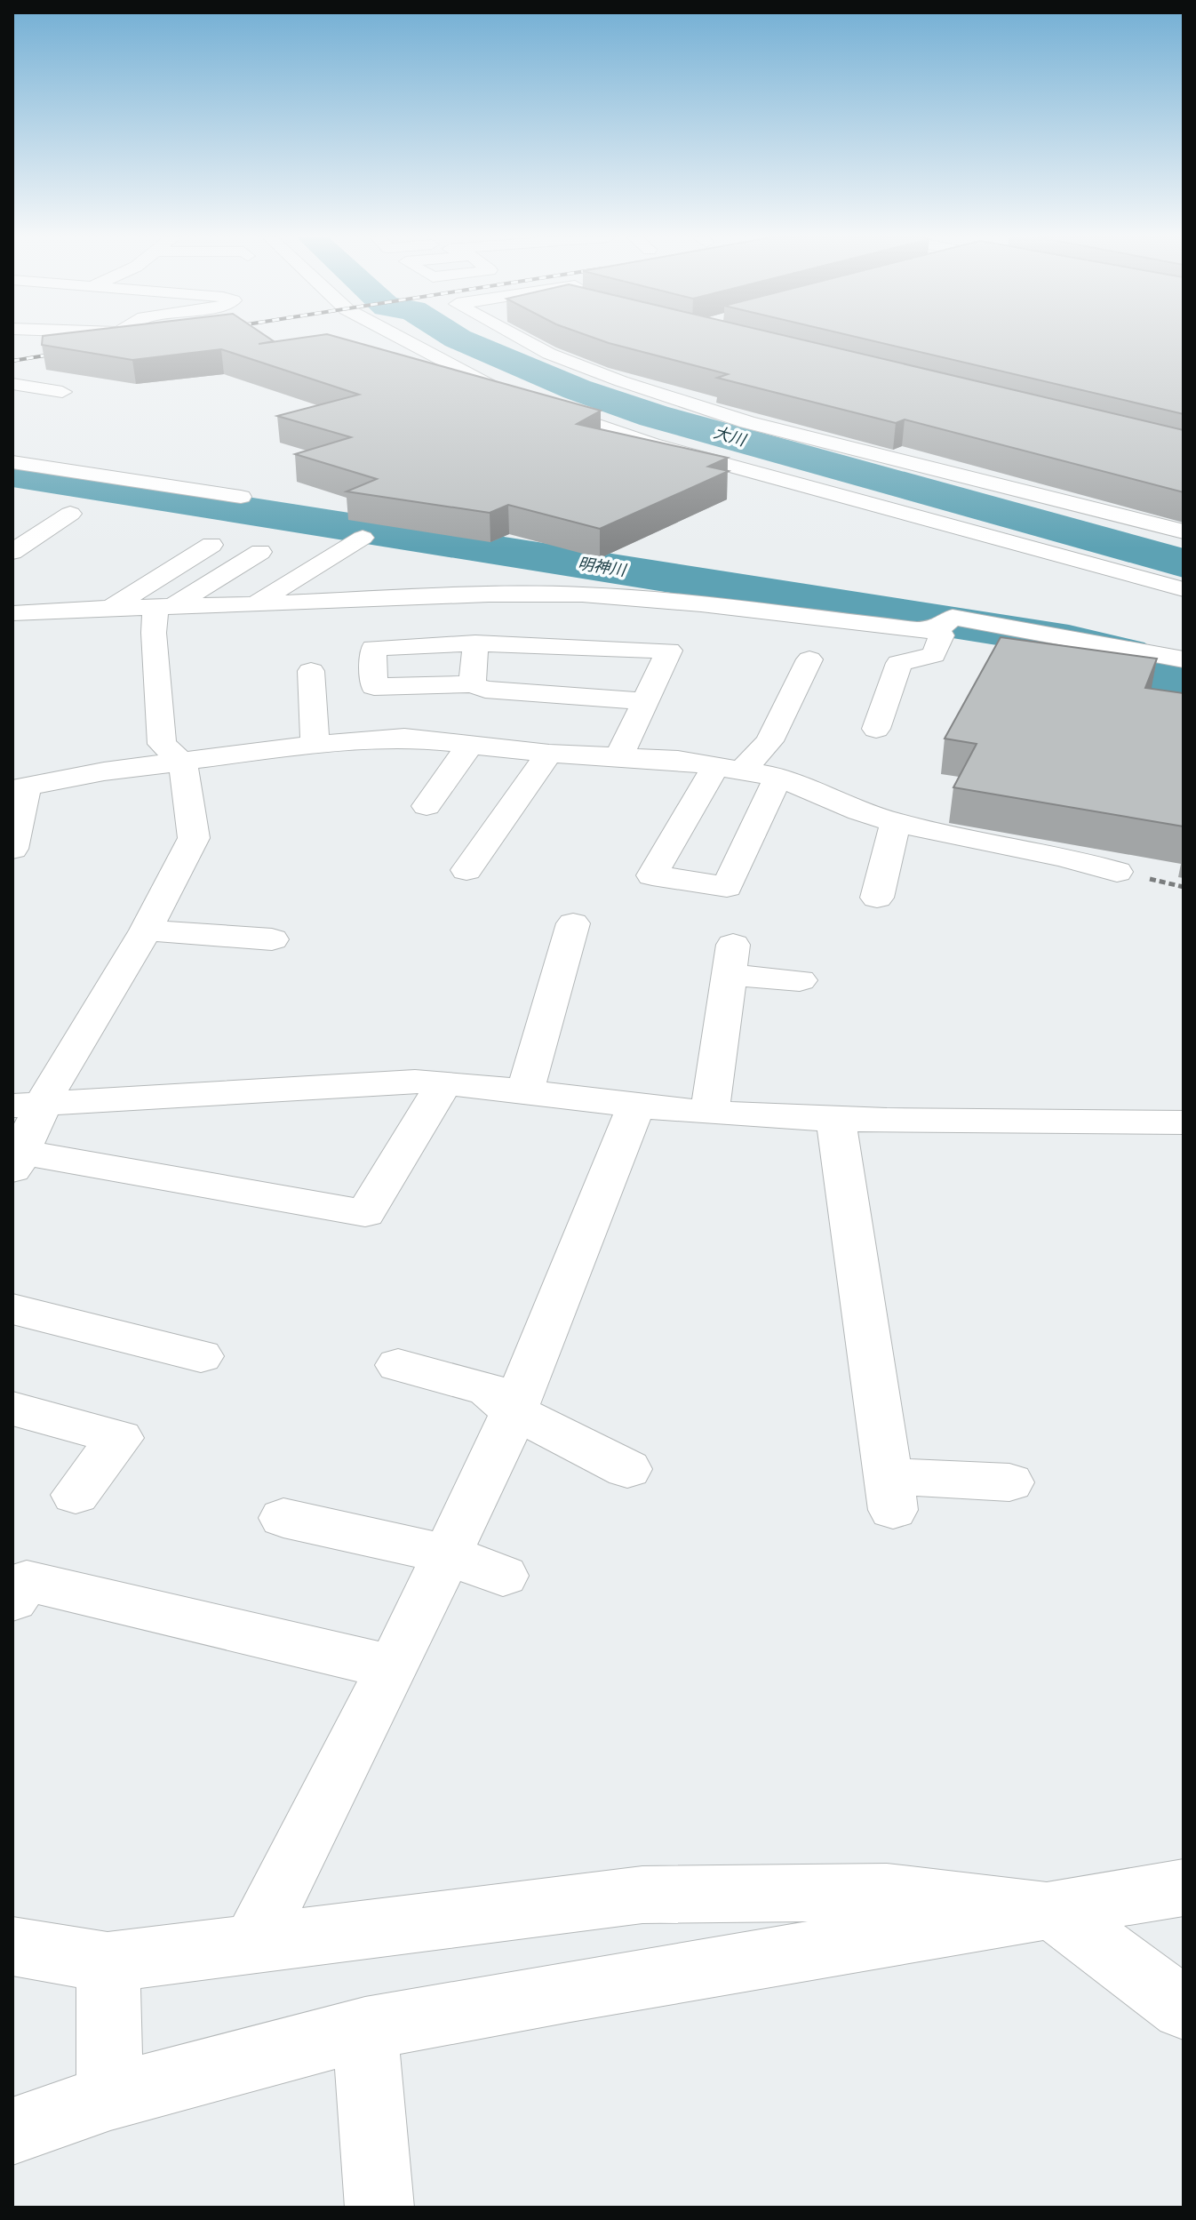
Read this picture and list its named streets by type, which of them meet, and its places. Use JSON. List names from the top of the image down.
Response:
{
  "water": ["大川", "明神川"]
}
